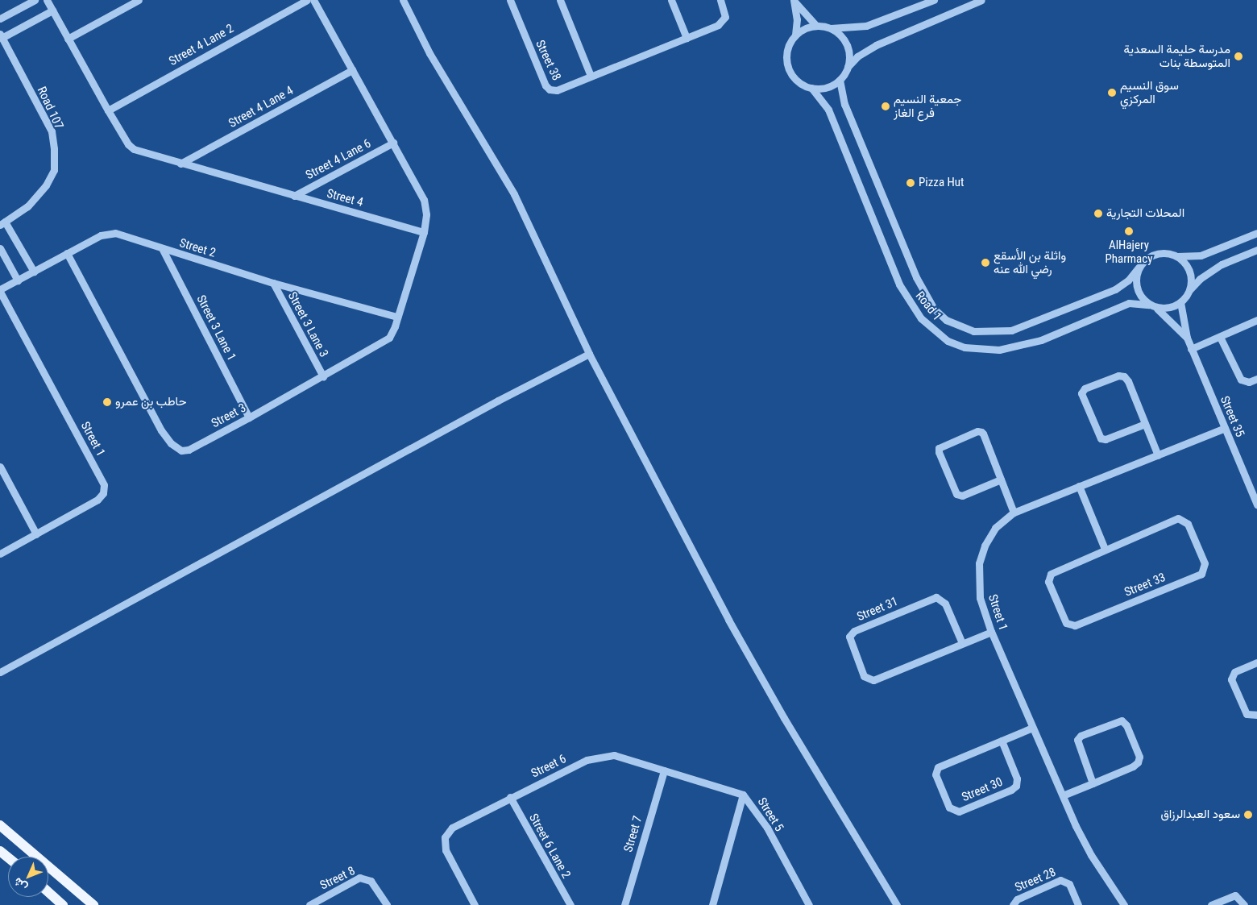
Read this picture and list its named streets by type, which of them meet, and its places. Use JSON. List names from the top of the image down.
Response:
{
  "streets": {
    "street": [
      "Street 4 Lane 2",
      "Street 38",
      "Street 4 Lane 4",
      "Road 107",
      "Street 4 Lane 6",
      "Street 4",
      "Street 2",
      "Road 1",
      "Street 3 Lane 3",
      "Street 3 Lane 1",
      "Street 3",
      "Street 35",
      "Street 1",
      "Street 33",
      "Street 31",
      "Street 6",
      "Street 30",
      "Street 5",
      "Street 7",
      "Street 6 Lane 2",
      "Street 8",
      "Street 28"
    ]
  },
  "crossings": [
    ["Street 4 Lane 2", "Street 4"],
    ["Street 4 Lane 4", "Street 4"],
    ["Road 107", "Street 4"],
    ["Road 107", "Street 2"],
    ["Street 4 Lane 6", "Street 4"],
    ["Street 4", "Street 3"],
    ["Street 2", "Street 3 Lane 3"],
    ["Street 2", "Street 3 Lane 1"],
    ["Street 2", "Street 3"],
    ["Street 2", "Street 1"],
    ["Road 1", "Street 35"],
    ["Street 3 Lane 3", "Street 3"],
    ["Street 3 Lane 1", "Street 3"],
    ["Street 35", "Street 1"],
    ["Street 1", "Street 31"],
    ["Street 1", "Street 30"],
    ["Street 6", "Street 5"],
    ["Street 6", "Street 7"],
    ["Street 6", "Street 6 Lane 2"]
  ],
  "places": [
    "مدرسة حليمة السعدية المتوسطة بنات",
    "سوق النسيم المركزي",
    "جمعية النسيم فرع الغاز",
    "Pizza Hut",
    "المحلات التجارية",
    "AlHajery Pharmacy",
    "واثلة بن الأسقع رضي الله عنه",
    "حاطب بن عمرو",
    "سعود العبدالرزاق"
  ],
  "north": "bottom left"
}
